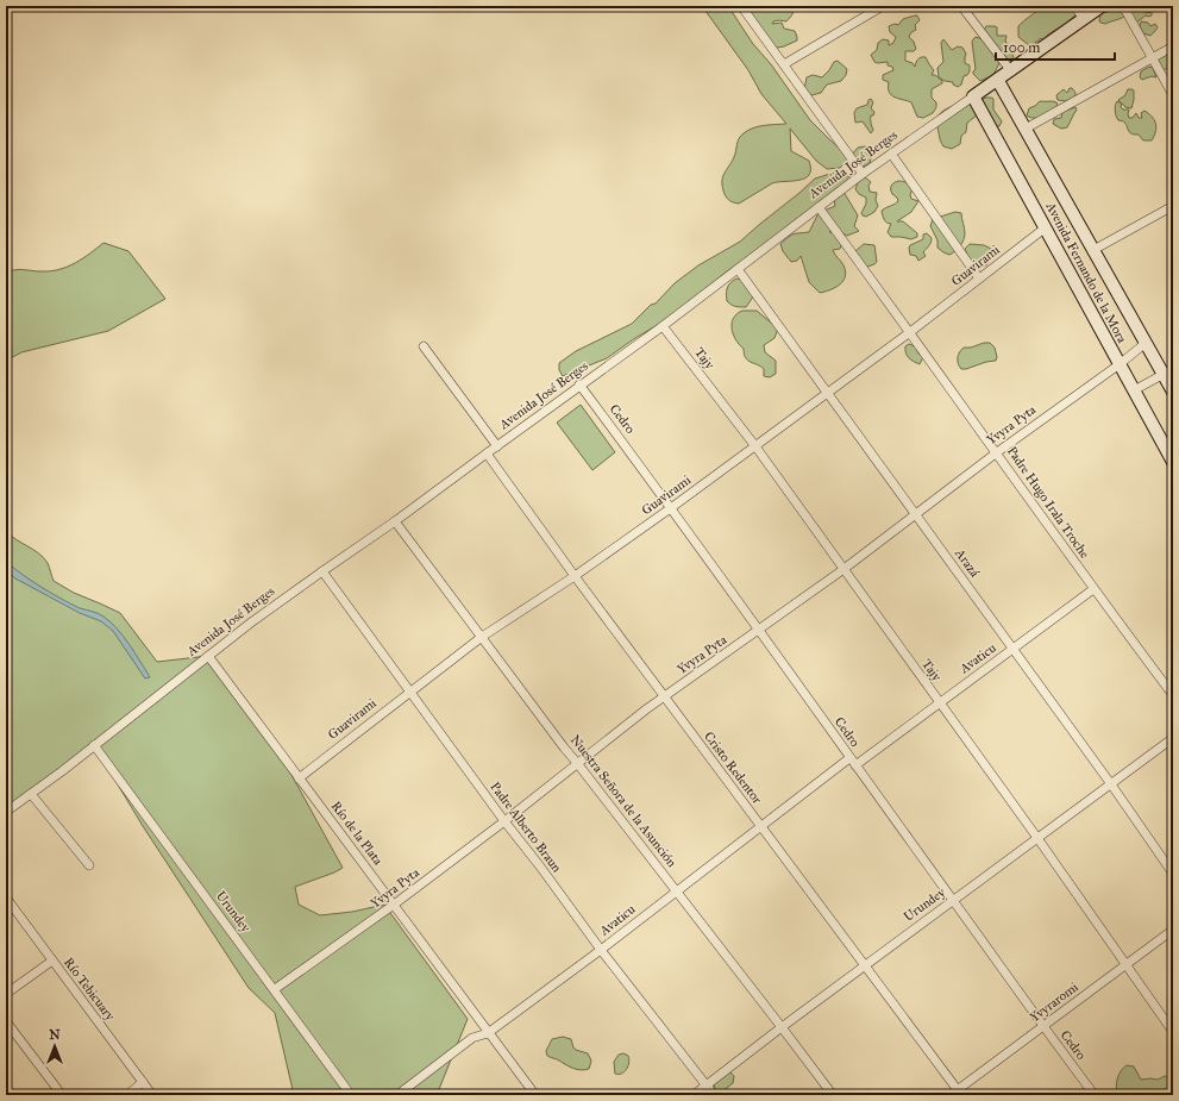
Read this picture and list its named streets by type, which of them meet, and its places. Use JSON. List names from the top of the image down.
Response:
{
  "streets": {
    "main road": ["Avenida José Berges", "Avenida Fernando de la Mora"],
    "street": [
      "Guavirami",
      "Tajy",
      "Cedro",
      "Yvyra Pyta",
      "Padre Hugo Irala Troche",
      "Arazá",
      "Avaticu",
      "Cristo Redentor",
      "Nuestra Señora de la Asunción",
      "Padre Alberto Braun",
      "Río de la Plata",
      "Urundey",
      "Río Tebicuary",
      "Yvyraromi"
    ]
  },
  "crossings": [
    ["Avenida José Berges", "Avenida Fernando de la Mora"],
    ["Avenida José Berges", "Tajy"],
    ["Avenida José Berges", "Cedro"],
    ["Avenida José Berges", "Padre Hugo Irala Troche"],
    ["Avenida José Berges", "Arazá"],
    ["Avenida José Berges", "Cristo Redentor"],
    ["Avenida José Berges", "Nuestra Señora de la Asunción"],
    ["Avenida José Berges", "Padre Alberto Braun"],
    ["Avenida José Berges", "Río de la Plata"],
    ["Avenida José Berges", "Urundey"],
    ["Guavirami", "Avenida Fernando de la Mora"],
    ["Guavirami", "Tajy"],
    ["Guavirami", "Cedro"],
    ["Guavirami", "Padre Hugo Irala Troche"],
    ["Guavirami", "Arazá"],
    ["Guavirami", "Cristo Redentor"],
    ["Guavirami", "Nuestra Señora de la Asunción"],
    ["Guavirami", "Padre Alberto Braun"],
    ["Guavirami", "Río de la Plata"],
    ["Avenida Fernando de la Mora", "Yvyra Pyta"],
    ["Tajy", "Yvyra Pyta"],
    ["Tajy", "Avaticu"],
    ["Tajy", "Urundey"],
    ["Tajy", "Yvyraromi"],
    ["Cedro", "Yvyra Pyta"],
    ["Cedro", "Avaticu"],
    ["Cedro", "Urundey"],
    ["Cedro", "Yvyraromi"],
    ["Yvyra Pyta", "Padre Hugo Irala Troche"],
    ["Yvyra Pyta", "Arazá"],
    ["Yvyra Pyta", "Cristo Redentor"],
    ["Yvyra Pyta", "Nuestra Señora de la Asunción"],
    ["Yvyra Pyta", "Padre Alberto Braun"],
    ["Yvyra Pyta", "Río de la Plata"],
    ["Yvyra Pyta", "Urundey"],
    ["Padre Hugo Irala Troche", "Avaticu"],
    ["Arazá", "Avaticu"],
    ["Arazá", "Urundey"],
    ["Avaticu", "Cristo Redentor"],
    ["Avaticu", "Nuestra Señora de la Asunción"],
    ["Avaticu", "Padre Alberto Braun"],
    ["Avaticu", "Río de la Plata"],
    ["Cristo Redentor", "Urundey"],
    ["Cristo Redentor", "Yvyraromi"],
    ["Nuestra Señora de la Asunción", "Urundey"],
    ["Padre Alberto Braun", "Urundey"]
  ],
  "scale_bar": "100 m",
  "north": "top"
}
